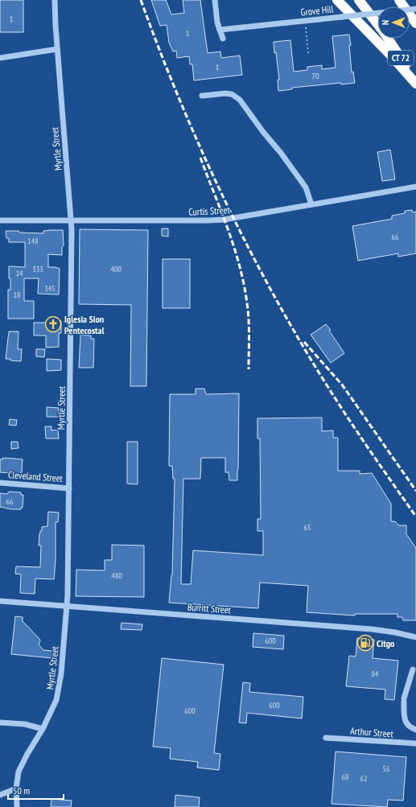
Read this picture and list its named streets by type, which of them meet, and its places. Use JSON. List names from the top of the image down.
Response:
{
  "streets": {
    "highway": ["CT 72"],
    "street": [
      "Grove Hill",
      "Myrtle Street",
      "Curtis Street",
      "Cleveland Street",
      "Burritt Street",
      "Arthur Street"
    ]
  },
  "crossings": [
    ["Myrtle Street", "Curtis Street"],
    ["Myrtle Street", "Cleveland Street"],
    ["Myrtle Street", "Burritt Street"]
  ],
  "places": {
    "church": ["Iglesia Sion Pentecostal"],
    "fuel station": ["Citgo"]
  },
  "house_numbers": [
    "1",
    "1",
    "1",
    "70",
    "66",
    "148",
    "333",
    "400",
    "14",
    "345",
    "18",
    "66",
    "65",
    "480",
    "600",
    "84",
    "600",
    "600",
    "56",
    "68",
    "62"
  ],
  "scale_bar": "50 m",
  "north": "left"
}
